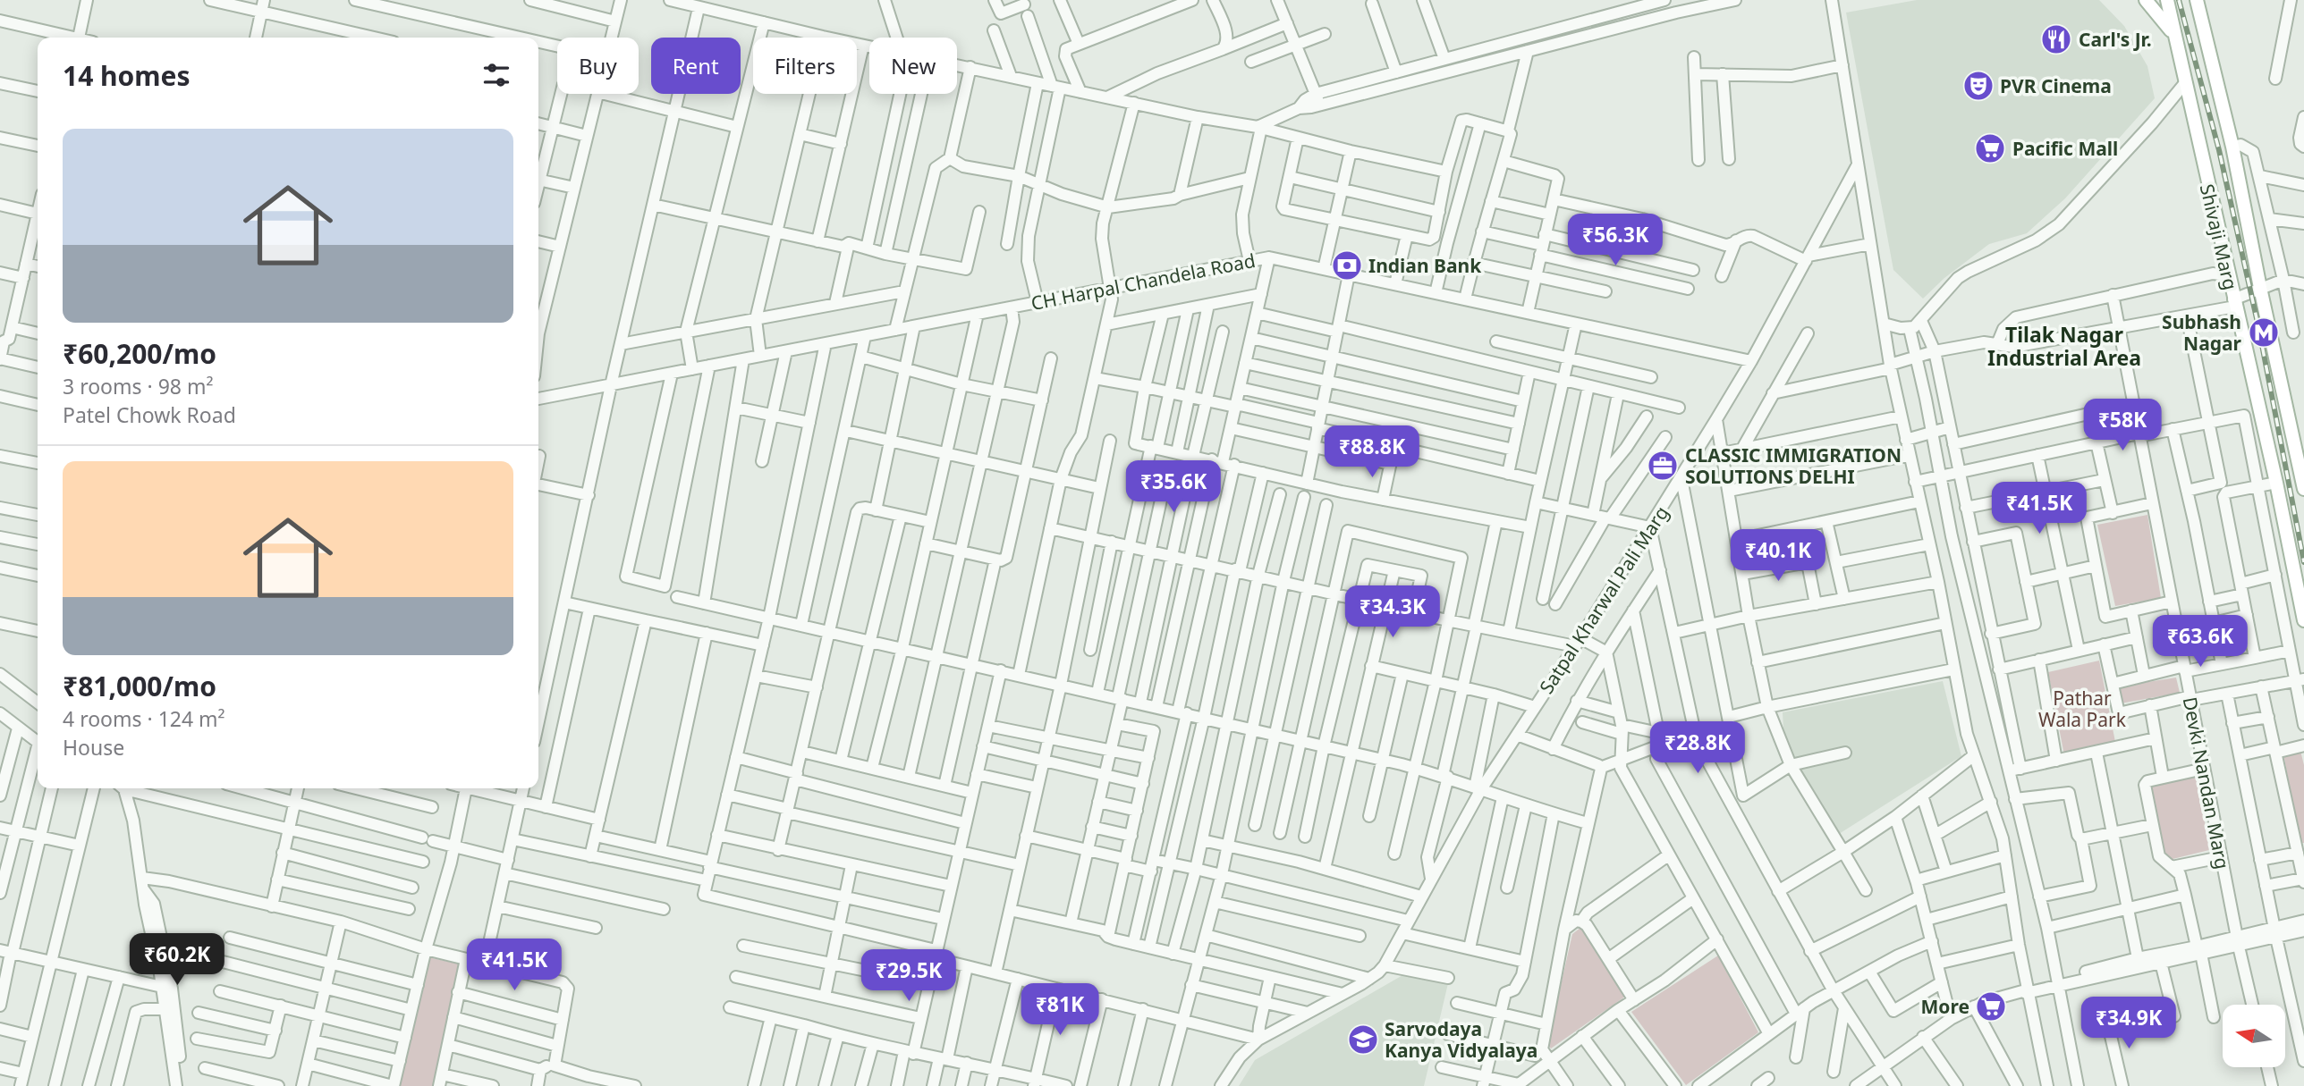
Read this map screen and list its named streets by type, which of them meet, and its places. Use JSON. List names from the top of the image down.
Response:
{
  "streets": {
    "main road": ["Shivaji Marg"],
    "street": ["CH Harpal Chandela Road", "Satpal Kharwal Pali Marg", "Devki Nandan Marg"]
  },
  "crossings": [
    ["CH Harpal Chandela Road", "Satpal Kharwal Pali Marg"]
  ],
  "districts": ["Tilak Nagar Industrial Area"],
  "parks": ["Pathar Wala Park"],
  "places": {
    "restaurant": ["Carl's Jr."],
    "theatre": ["PVR Cinema"],
    "supermarket": ["Pacific Mall", "More"],
    "bank": ["Indian Bank"],
    "metro station": ["Subhash Nagar"],
    "office": ["CLASSIC IMMIGRATION SOLUTIONS DELHI"],
    "school or university": ["Sarvodaya Kanya Vidyalaya"]
  },
  "north": "left",
  "page": {
    "chip": [
      "Buy",
      "Rent",
      "Filters",
      "New"
    ],
    "heading": "14 homes",
    "list": [
      {
        "name": "₹60,200/mo",
        "note": "3 rooms · 98 m² · Patel Chowk Road"
      },
      {
        "name": "₹81,000/mo",
        "note": "4 rooms · 124 m² · House"
      }
    ],
    "price": [
      "₹56.3K",
      "₹58K",
      "₹88.8K",
      "₹35.6K",
      "₹41.5K",
      "₹40.1K",
      "₹34.3K",
      "₹63.6K",
      "₹28.8K",
      "₹60.2K",
      "₹41.5K",
      "₹29.5K",
      "₹81K",
      "₹34.9K"
    ]
  }
}
